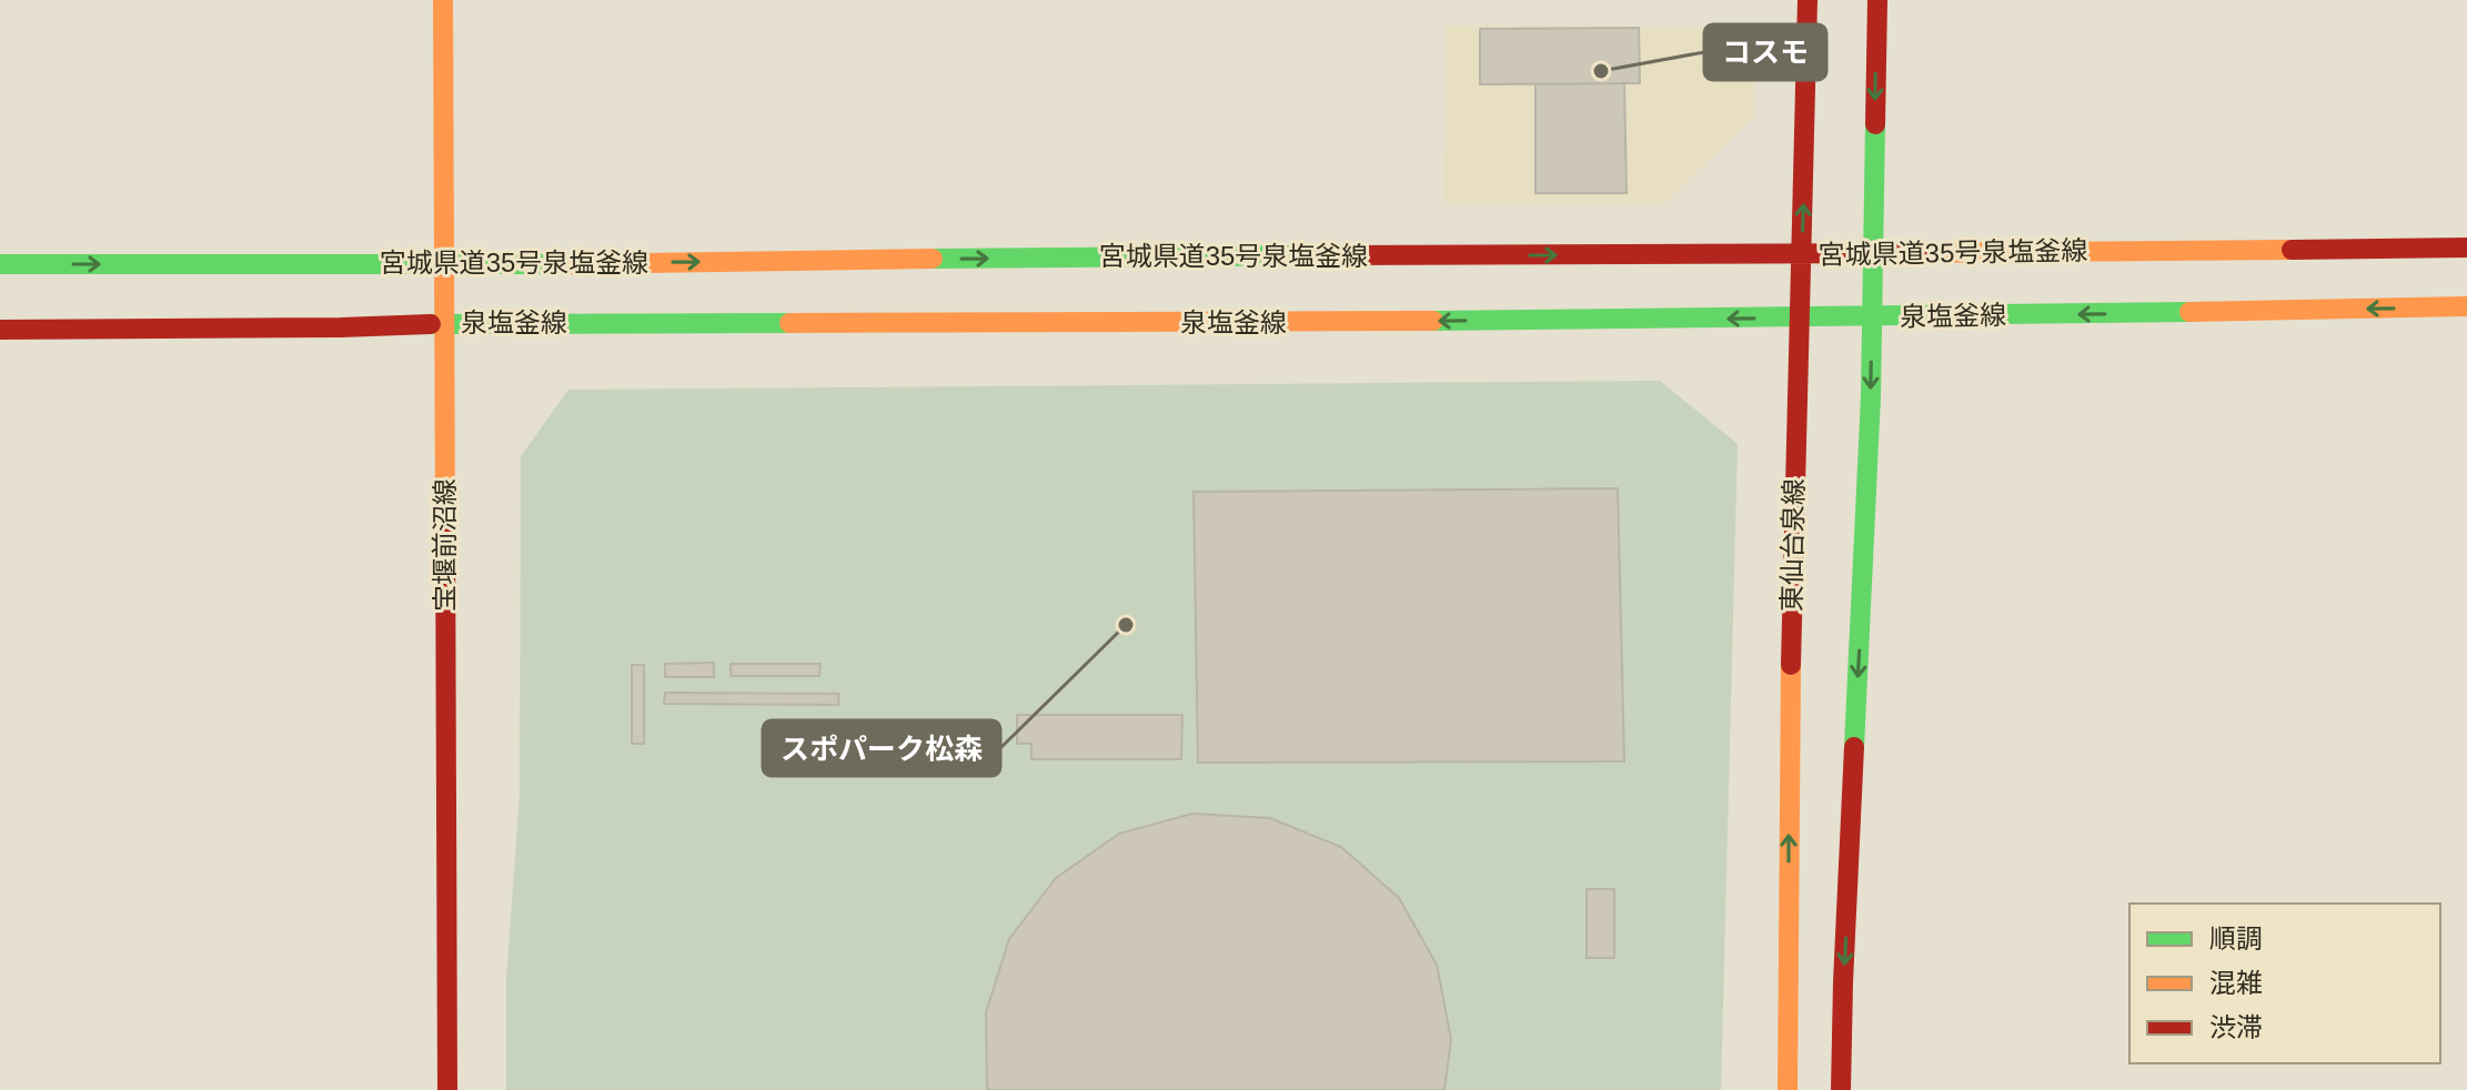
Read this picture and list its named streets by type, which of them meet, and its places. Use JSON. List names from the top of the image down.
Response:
{
  "streets": {
    "main road": [
      "宮城県道35号泉塩釜線",
      "泉塩釜線",
      "宝堰前沼線",
      "東仙台泉線"
    ]
  },
  "crossings": [
    ["宮城県道35号泉塩釜線", "宝堰前沼線"],
    ["宮城県道35号泉塩釜線", "東仙台泉線"],
    ["泉塩釜線", "宝堰前沼線"],
    ["泉塩釜線", "東仙台泉線"]
  ],
  "one_way": ["宮城県道35号泉塩釜線", "泉塩釜線"],
  "places": ["コスモ", "スポパーク松森"],
  "legend": ["順調", "混雑", "渋滞"]
}
